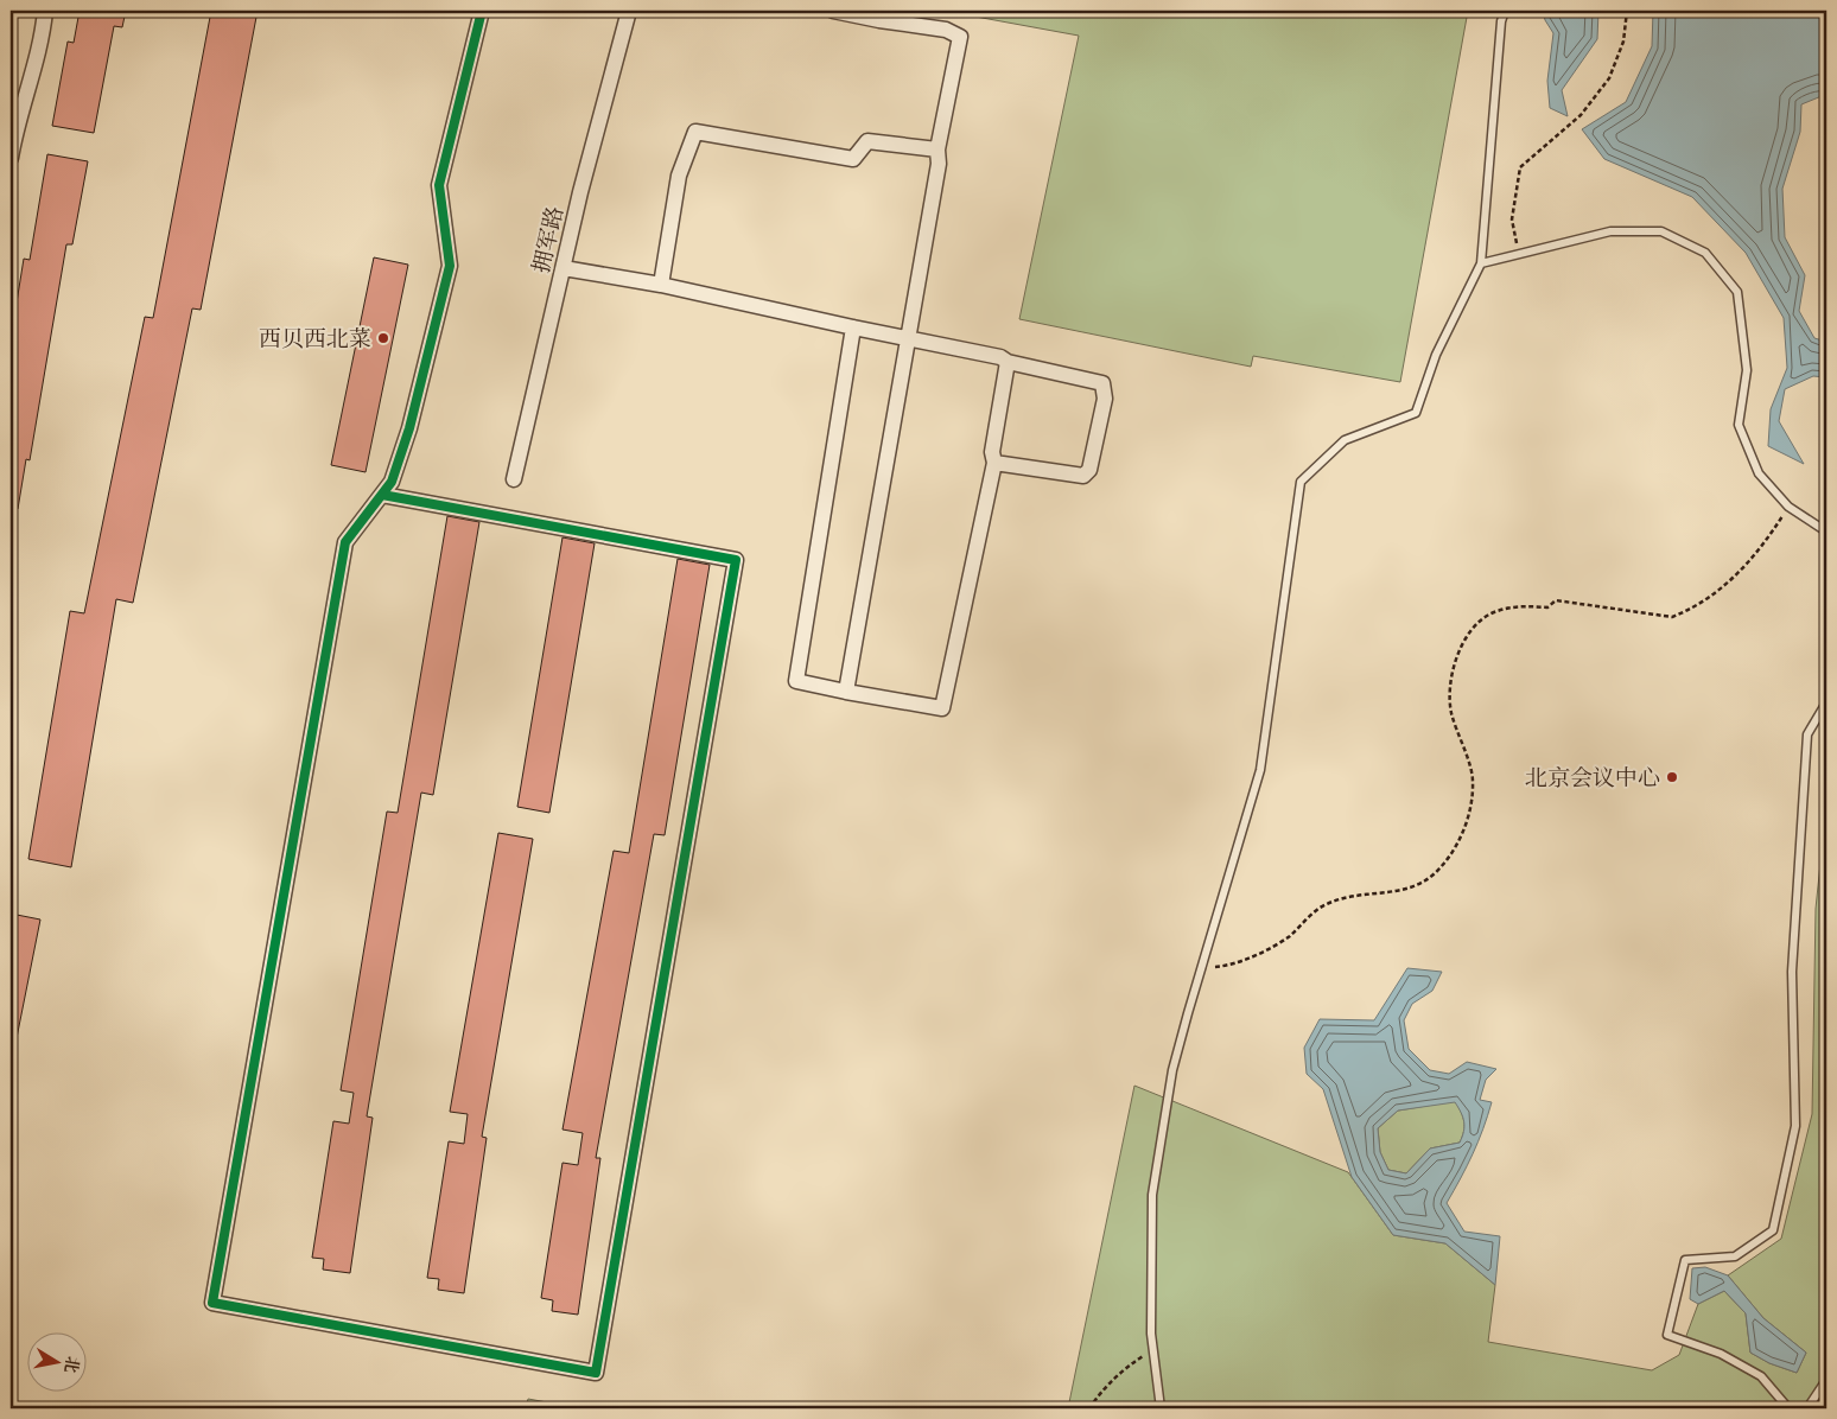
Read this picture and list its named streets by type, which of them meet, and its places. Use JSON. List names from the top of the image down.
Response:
{
  "streets": {
    "street": ["拥军路"]
  },
  "places": ["西贝西北菜", "北京会议中心"],
  "north": "right"
}
